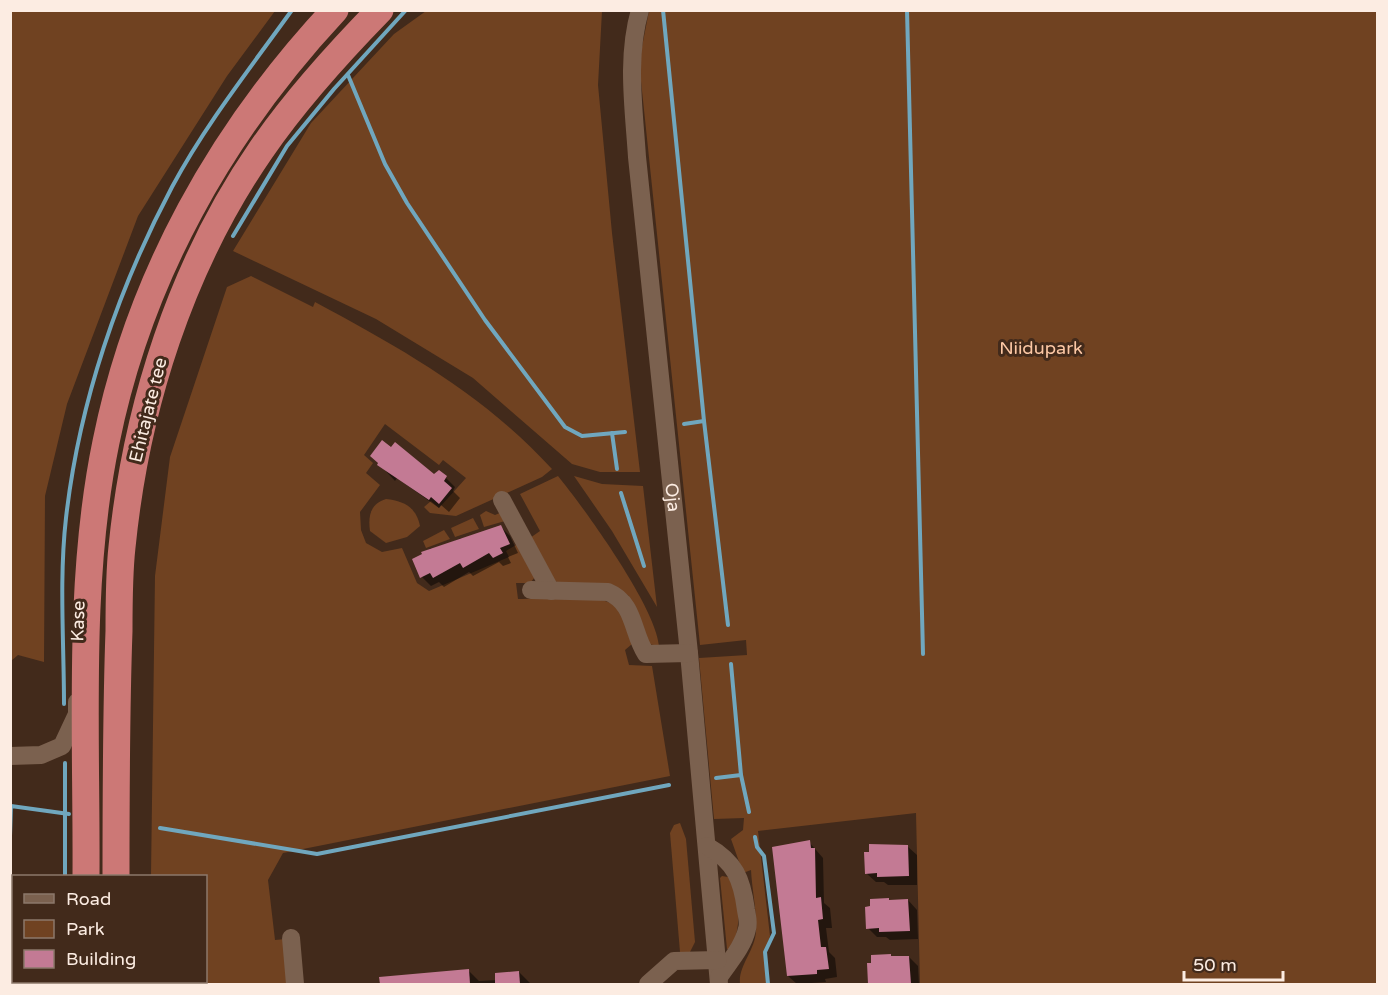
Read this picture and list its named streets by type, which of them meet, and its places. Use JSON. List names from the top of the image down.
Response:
{
  "streets": {
    "highway": ["Ehitajate tee"],
    "street": ["Oja", "Kase"]
  },
  "crossings": [
    ["Ehitajate tee", "Kase"]
  ],
  "parks": ["Niidupark"],
  "legend": ["Road", "Park", "Building"],
  "scale_bar": "50 m"
}
